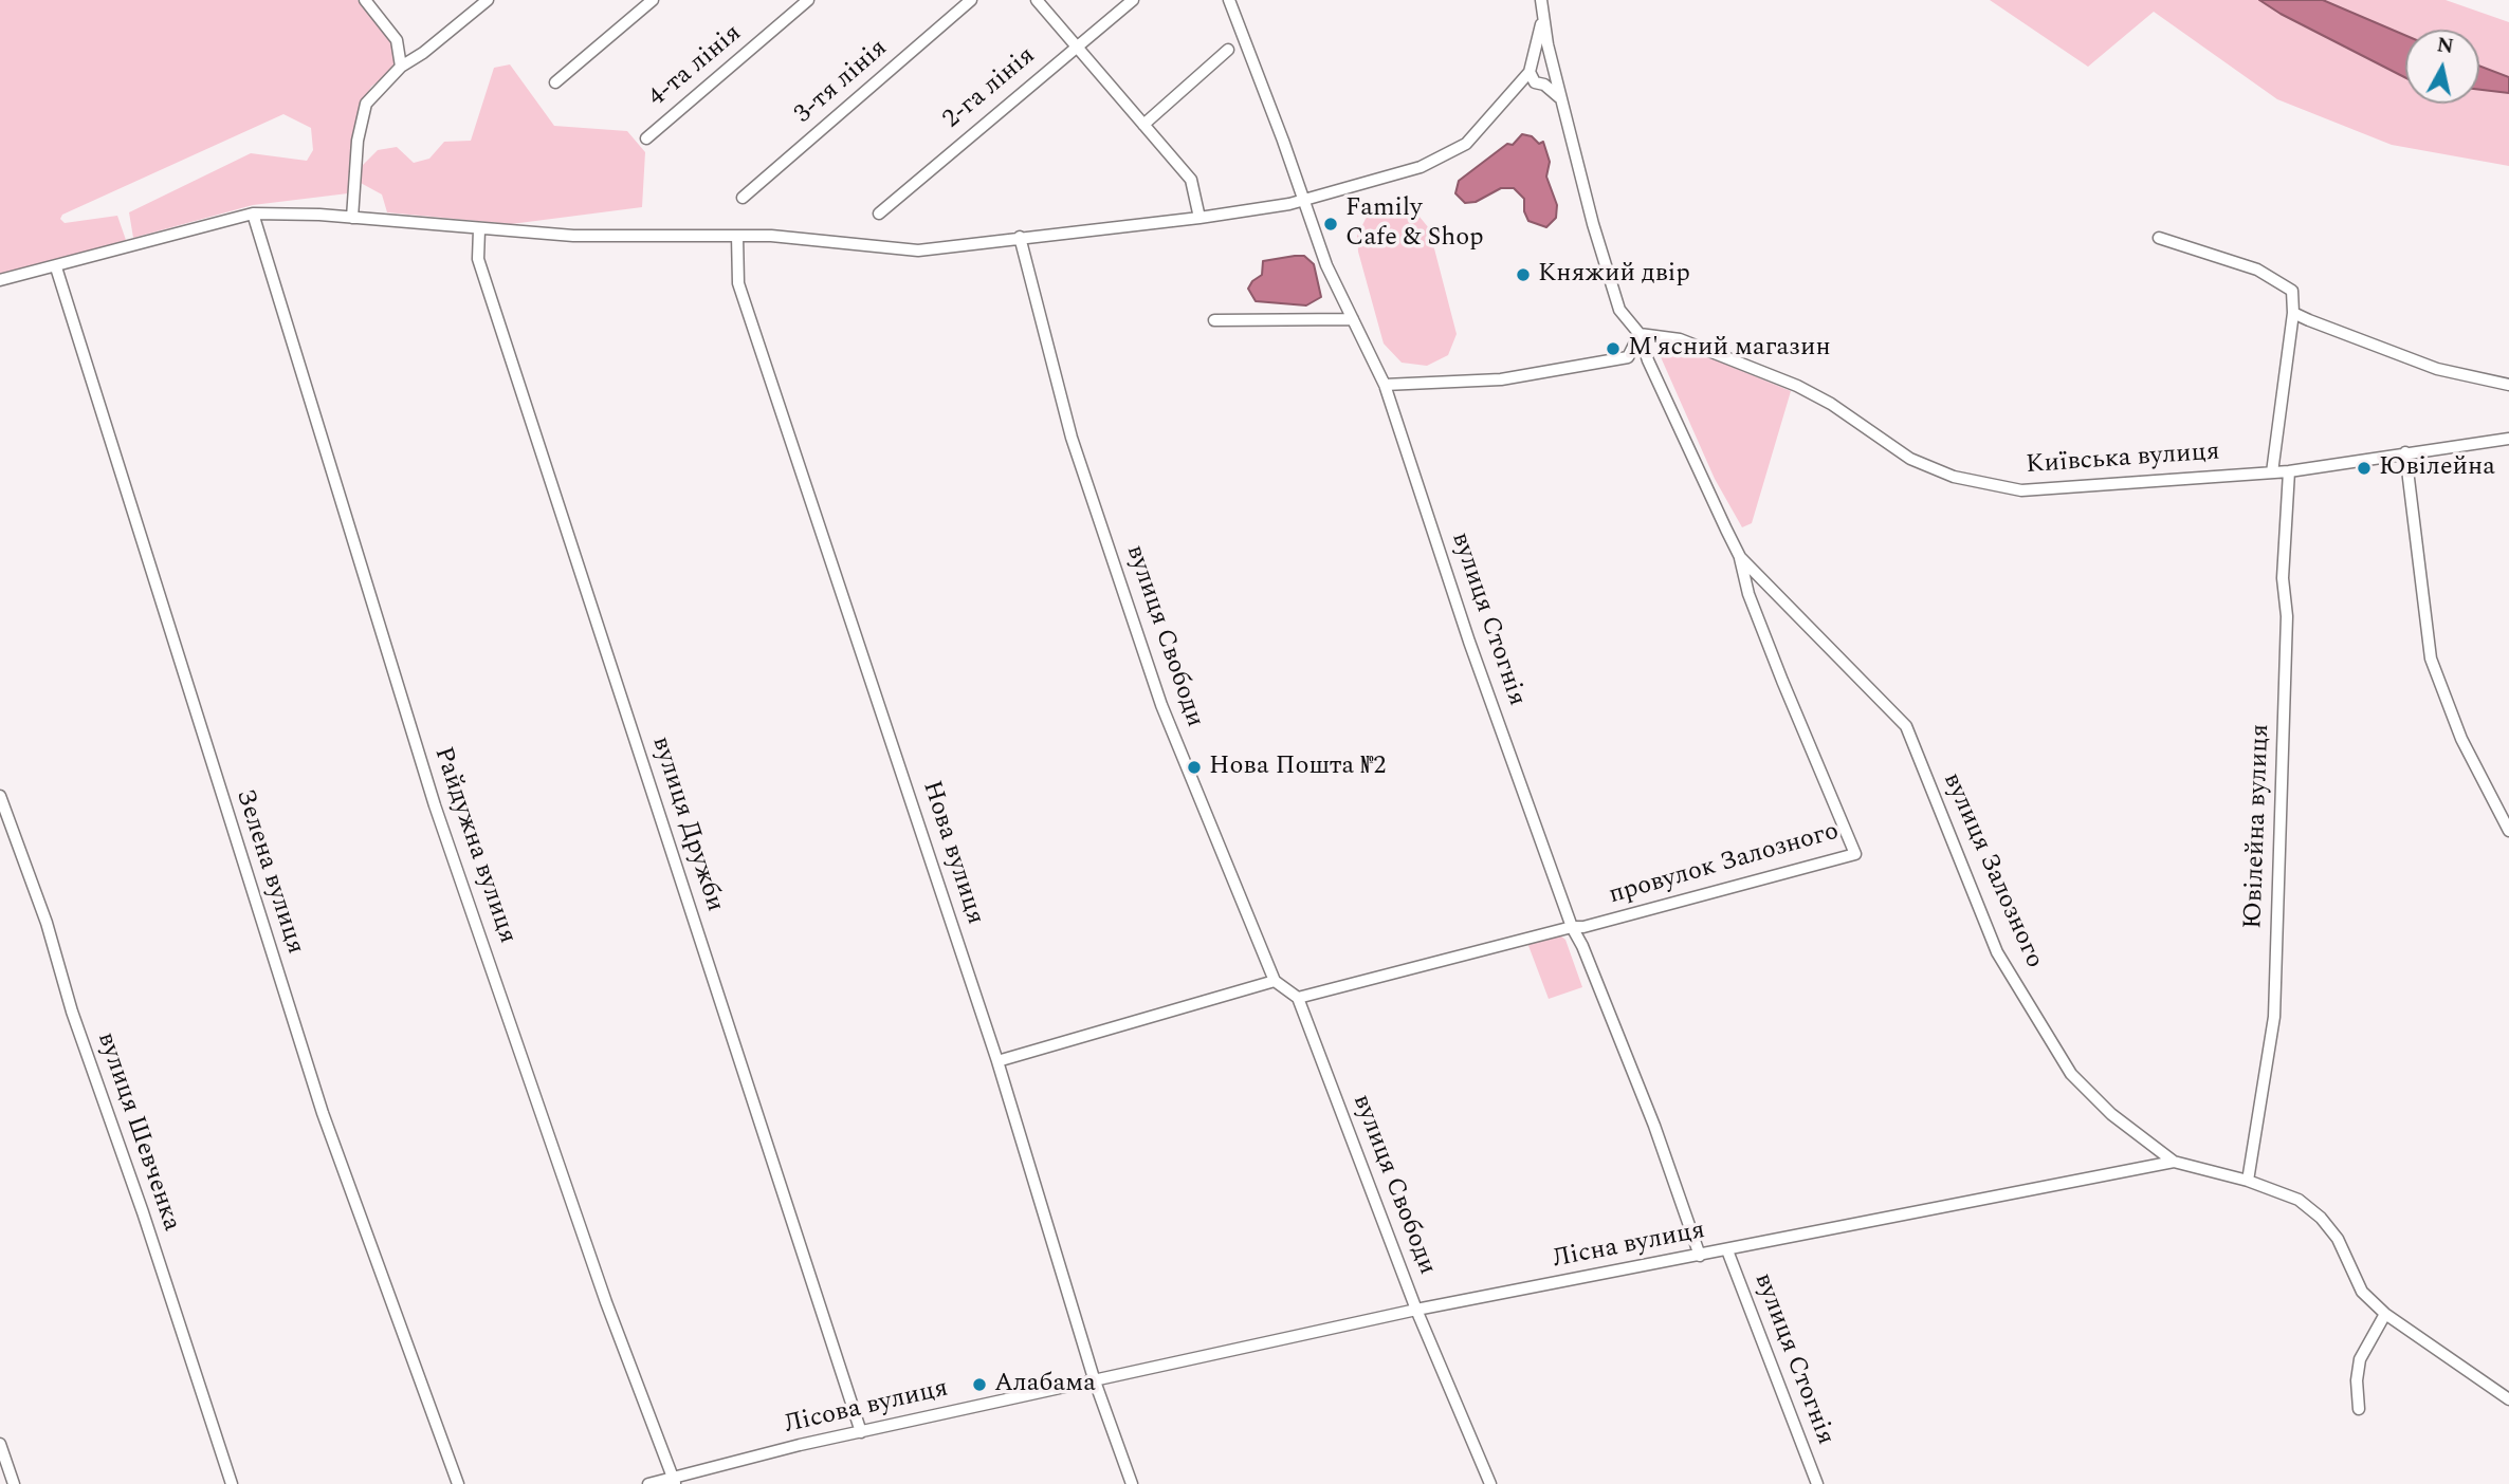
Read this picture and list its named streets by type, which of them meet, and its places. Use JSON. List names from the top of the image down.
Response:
{
  "streets": {
    "street": [
      "4-та лінія",
      "3-тя лінія",
      "2-га лінія",
      "Київська вулиця",
      "вулиця Стогнія",
      "вулиця Свободи",
      "вулиця Дружби",
      "Ювілейна вулиця",
      "Райдужна вулиця",
      "Нова вулиця",
      "провулок Залозного",
      "вулиця Залозного",
      "Зелена вулиця",
      "вулиця Шевченка",
      "Лісна вулиця",
      "Лісова вулиця"
    ]
  },
  "crossings": [
    ["Київська вулиця", "Ювілейна вулиця"],
    ["Київська вулиця", "вулиця Залозного"],
    ["вулиця Стогнія", "провулок Залозного"],
    ["вулиця Стогнія", "Лісна вулиця"],
    ["вулиця Свободи", "провулок Залозного"],
    ["вулиця Свободи", "Лісна вулиця"],
    ["вулиця Дружби", "Лісова вулиця"],
    ["Ювілейна вулиця", "вулиця Залозного"],
    ["Райдужна вулиця", "Лісова вулиця"],
    ["Нова вулиця", "Лісна вулиця"],
    ["Нова вулиця", "Лісова вулиця"],
    ["провулок Залозного", "вулиця Залозного"],
    ["вулиця Залозного", "Лісна вулиця"],
    ["Лісна вулиця", "Лісова вулиця"]
  ],
  "places": [
    "Family Cafe & Shop",
    "Княжий двір",
    "М'ясний магазин",
    "Ювілейна",
    "Нова Пошта №2",
    "Алабама"
  ],
  "north": "top"
}
